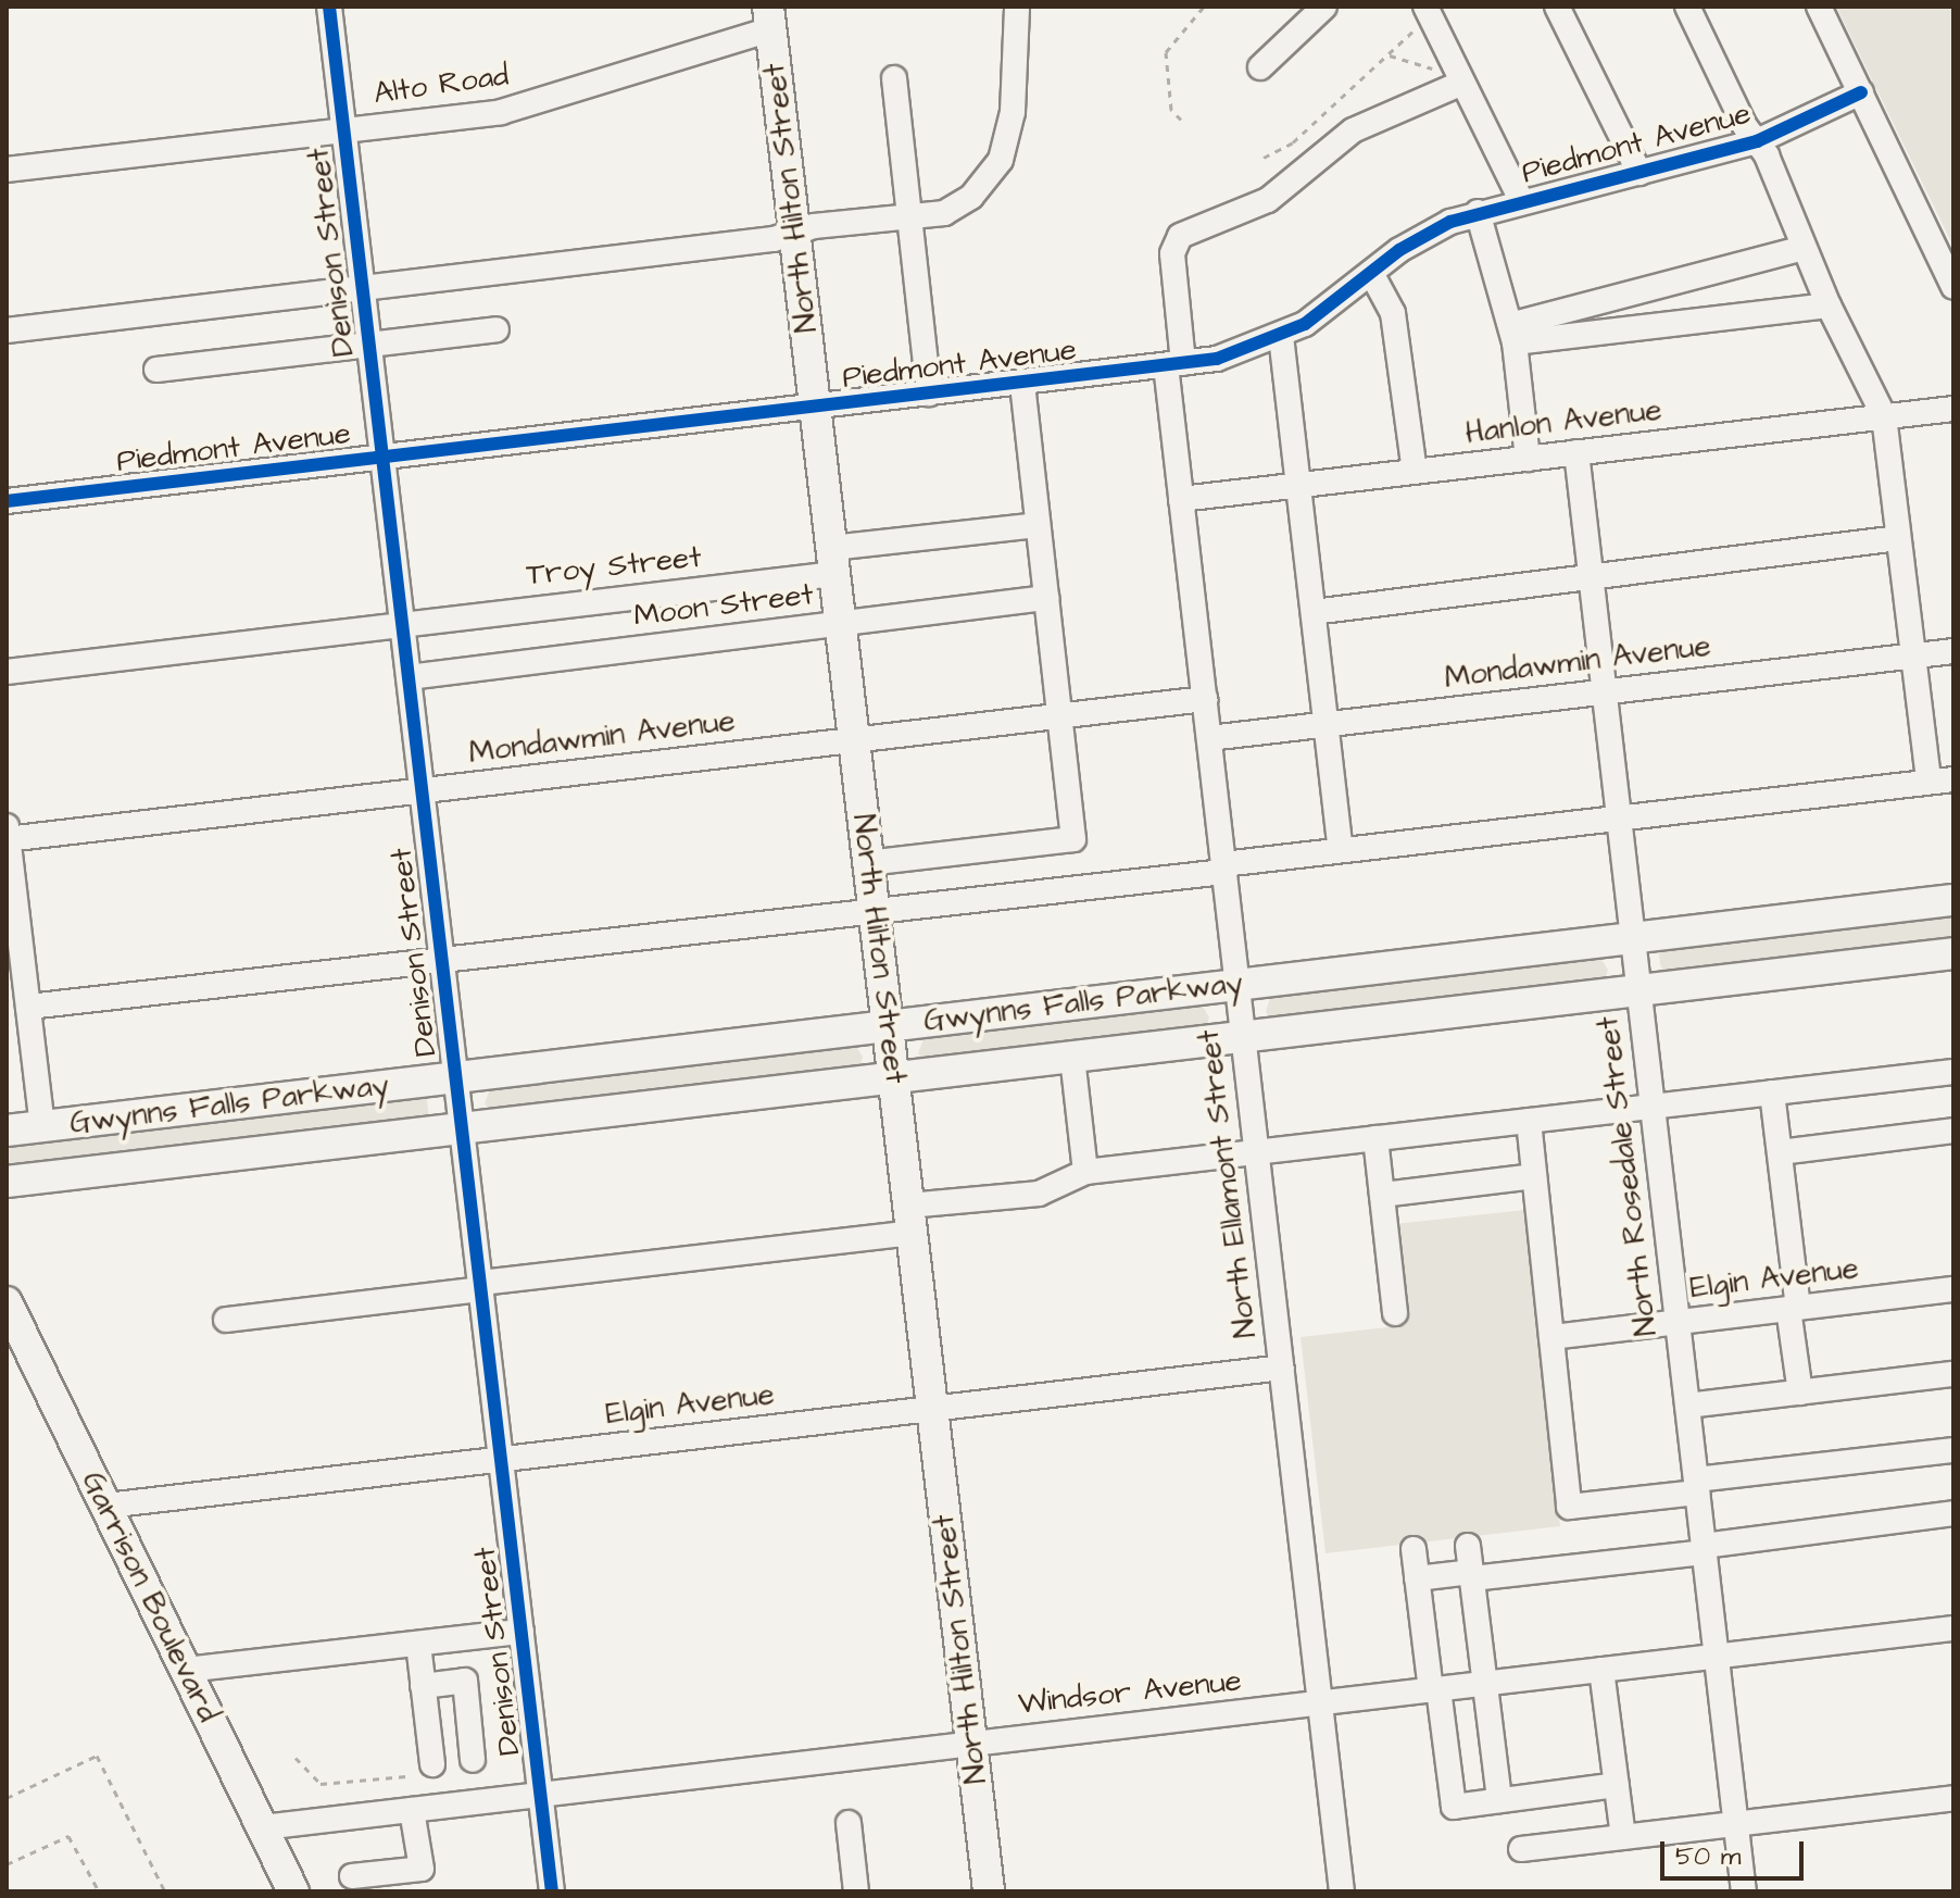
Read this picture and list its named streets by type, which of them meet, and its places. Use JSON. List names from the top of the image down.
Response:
{
  "streets": {
    "main road": ["North Hilton Street", "Gwynns Falls Parkway", "Garrison Boulevard"],
    "street": [
      "Alto Road",
      "Piedmont Avenue",
      "Denison Street",
      "Hanlon Avenue",
      "Troy Street",
      "Moon Street",
      "Mondawmin Avenue",
      "North Rosedale Street",
      "North Ellamont Street",
      "Elgin Avenue",
      "Windsor Avenue"
    ]
  },
  "crossings": [
    ["Alto Road", "North Hilton Street"],
    ["Alto Road", "Denison Street"],
    ["Piedmont Avenue", "North Hilton Street"],
    ["Piedmont Avenue", "Denison Street"],
    ["Piedmont Avenue", "North Ellamont Street"],
    ["North Hilton Street", "Troy Street"],
    ["North Hilton Street", "Moon Street"],
    ["North Hilton Street", "Mondawmin Avenue"],
    ["North Hilton Street", "Gwynns Falls Parkway"],
    ["North Hilton Street", "Elgin Avenue"],
    ["North Hilton Street", "Windsor Avenue"],
    ["Denison Street", "Troy Street"],
    ["Denison Street", "Moon Street"],
    ["Denison Street", "Mondawmin Avenue"],
    ["Denison Street", "Gwynns Falls Parkway"],
    ["Denison Street", "Elgin Avenue"],
    ["Denison Street", "Windsor Avenue"],
    ["Hanlon Avenue", "North Rosedale Street"],
    ["Hanlon Avenue", "North Ellamont Street"],
    ["Mondawmin Avenue", "North Rosedale Street"],
    ["Mondawmin Avenue", "North Ellamont Street"],
    ["Gwynns Falls Parkway", "North Rosedale Street"],
    ["Gwynns Falls Parkway", "North Ellamont Street"],
    ["North Rosedale Street", "Elgin Avenue"],
    ["North Rosedale Street", "Windsor Avenue"],
    ["North Ellamont Street", "Elgin Avenue"],
    ["North Ellamont Street", "Windsor Avenue"],
    ["Elgin Avenue", "Garrison Boulevard"],
    ["Garrison Boulevard", "Windsor Avenue"]
  ],
  "scale_bar": "50 m"
}
